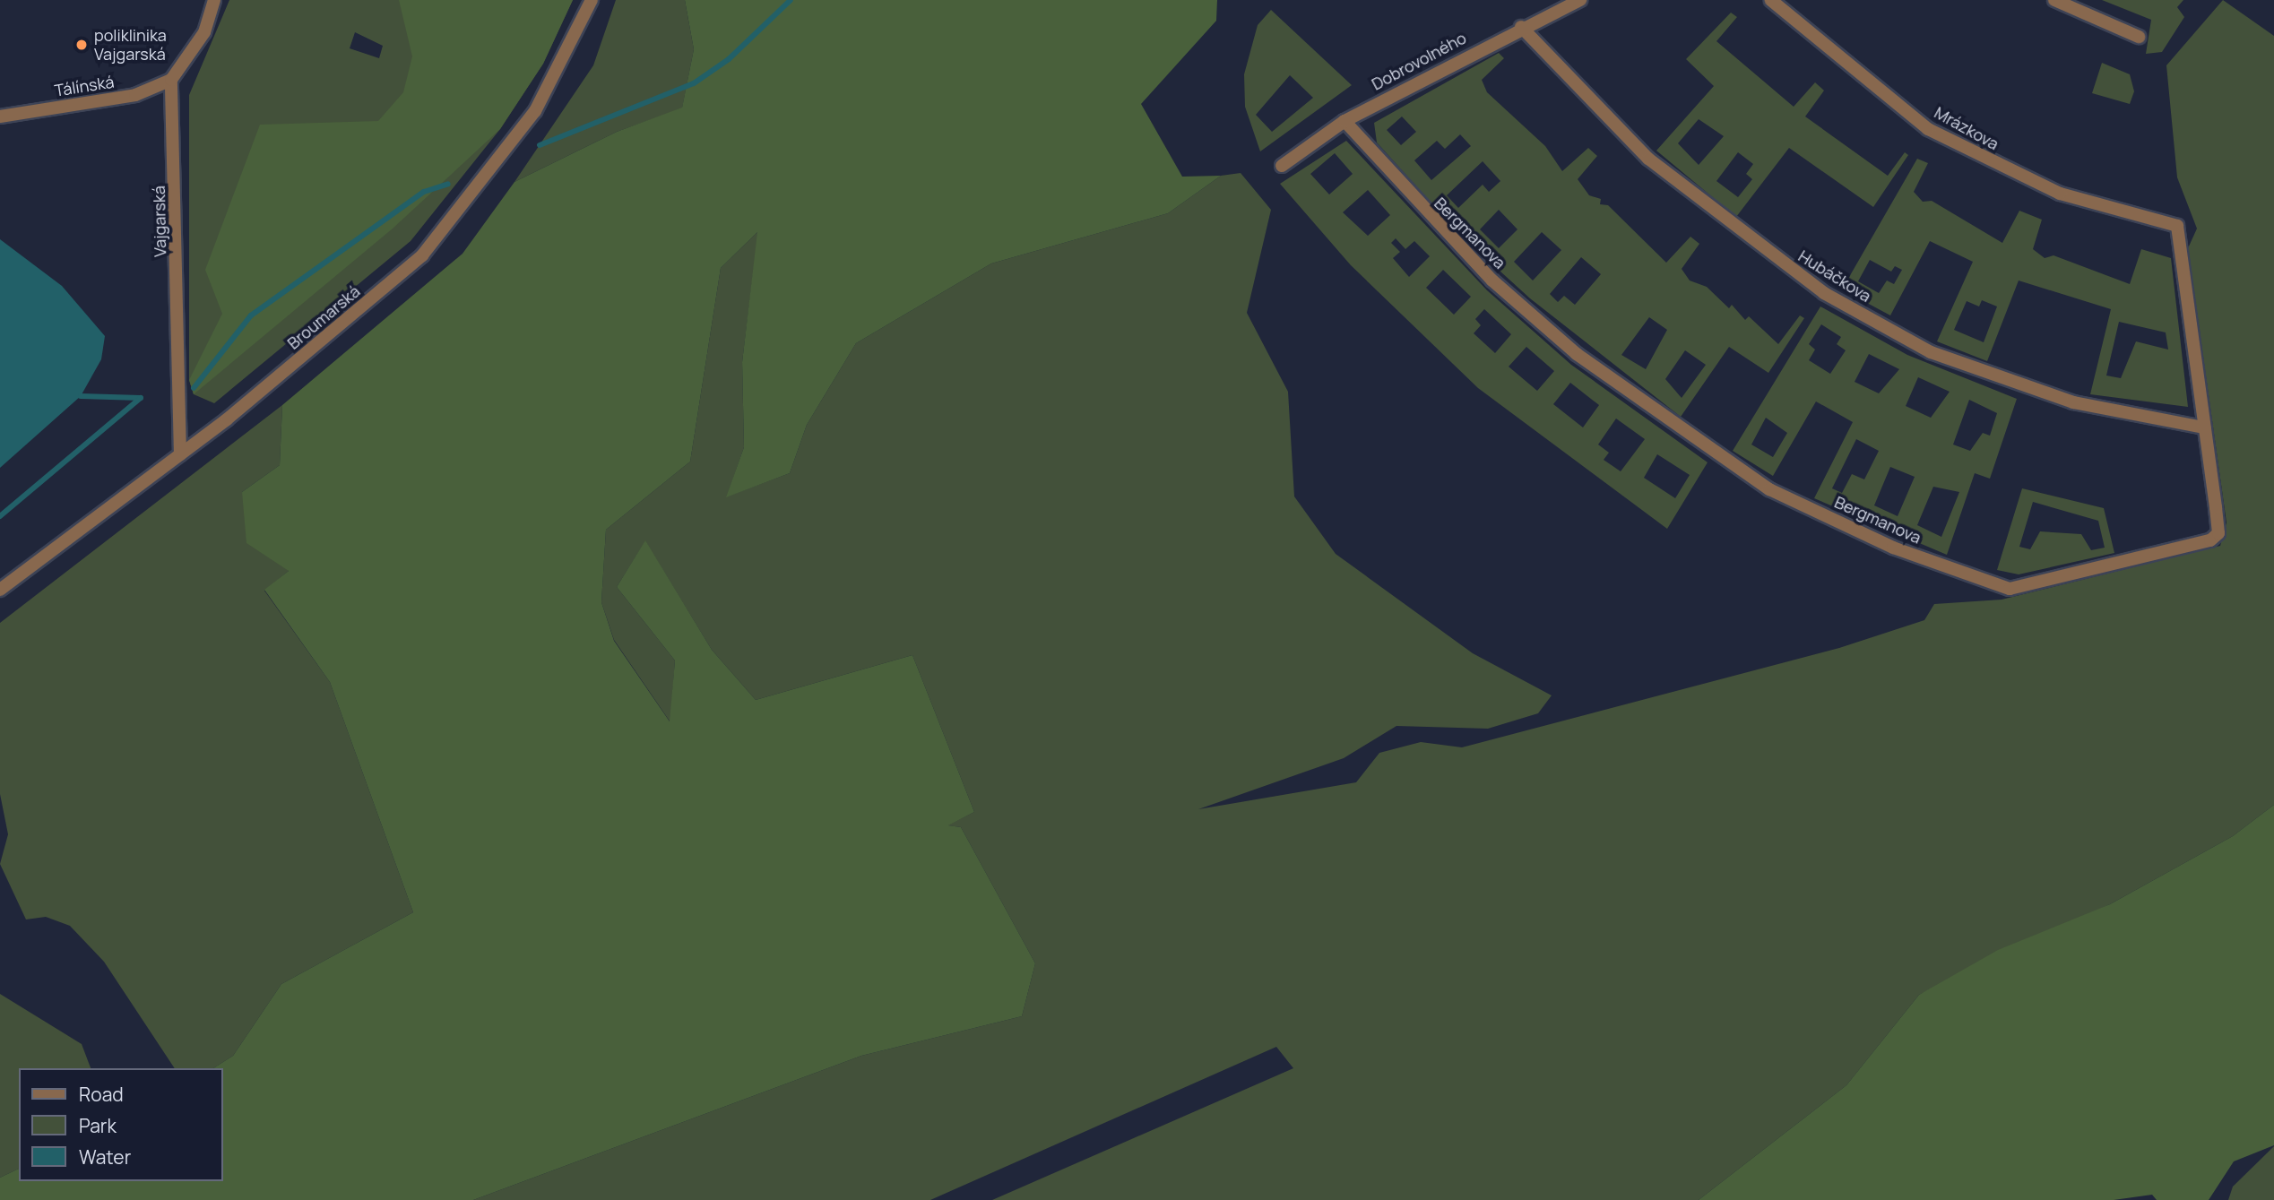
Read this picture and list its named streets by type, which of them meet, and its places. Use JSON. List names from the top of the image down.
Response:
{
  "streets": {
    "street": [
      "Dobrovolného",
      "Tálínská",
      "Mrázkova",
      "Vajgarská",
      "Bergmanova",
      "Hubáčkova",
      "Broumarská"
    ]
  },
  "crossings": [
    ["Dobrovolného", "Bergmanova"],
    ["Dobrovolného", "Hubáčkova"],
    ["Tálínská", "Vajgarská"],
    ["Mrázkova", "Bergmanova"],
    ["Vajgarská", "Broumarská"],
    ["Bergmanova", "Hubáčkova"]
  ],
  "places": ["poliklinika Vajgarská"],
  "legend": ["Road", "Park", "Water"]
}
